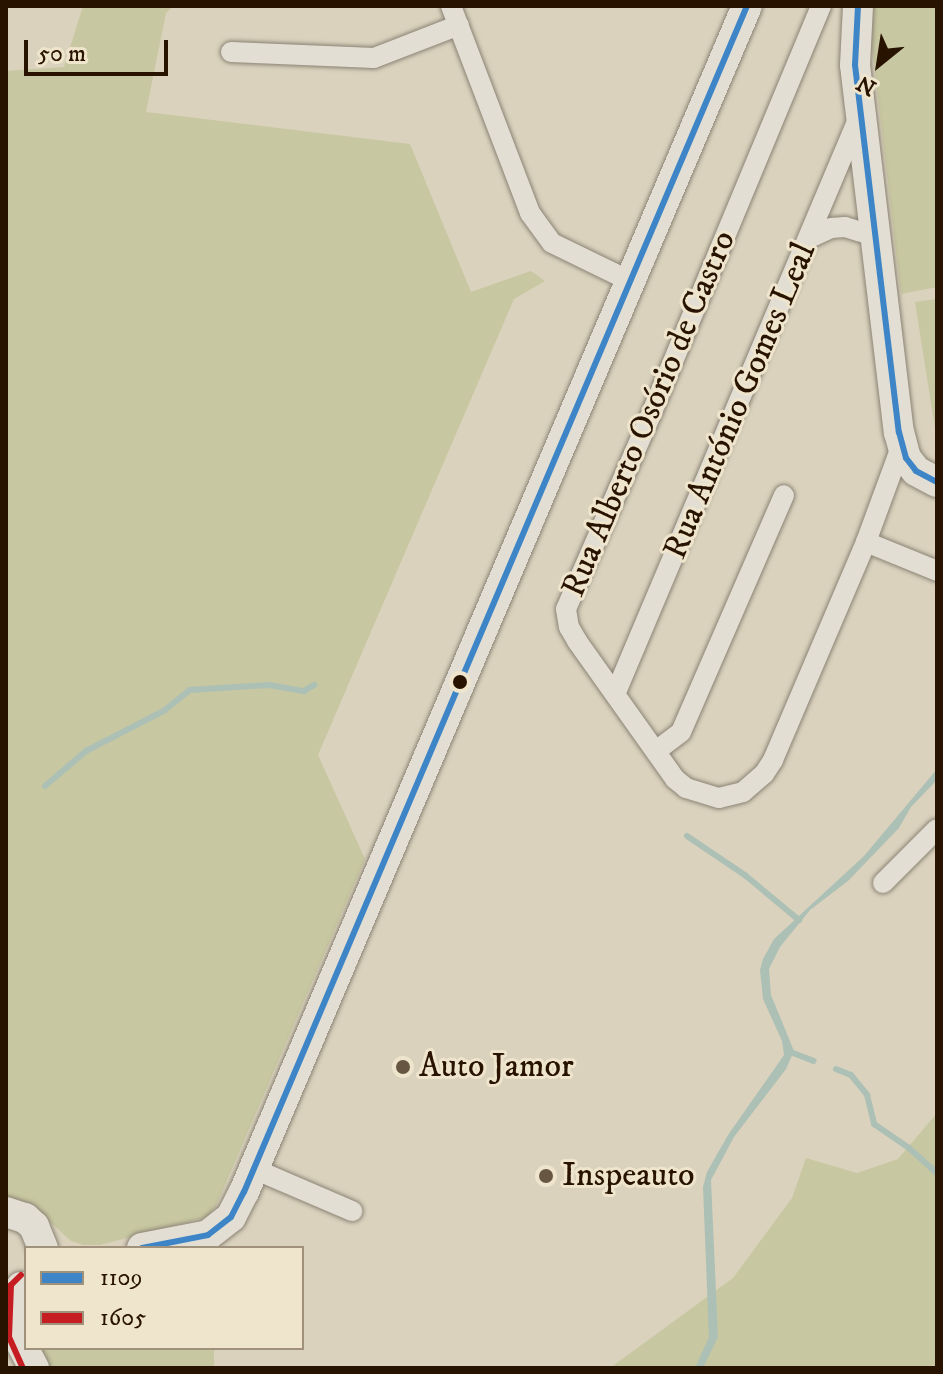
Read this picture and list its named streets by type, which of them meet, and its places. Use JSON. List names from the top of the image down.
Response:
{
  "streets": {
    "street": ["Rua António Gomes Leal", "Rua Alberto Osório de Castro"]
  },
  "crossings": [
    ["Rua António Gomes Leal", "Rua Alberto Osório de Castro"]
  ],
  "places": ["Auto Jamor", "Inspeauto"],
  "lines": ["transit line 1109", "transit line 1605"],
  "legend": ["1109", "1605"],
  "scale_bar": "50 m",
  "north": "bottom left"
}
